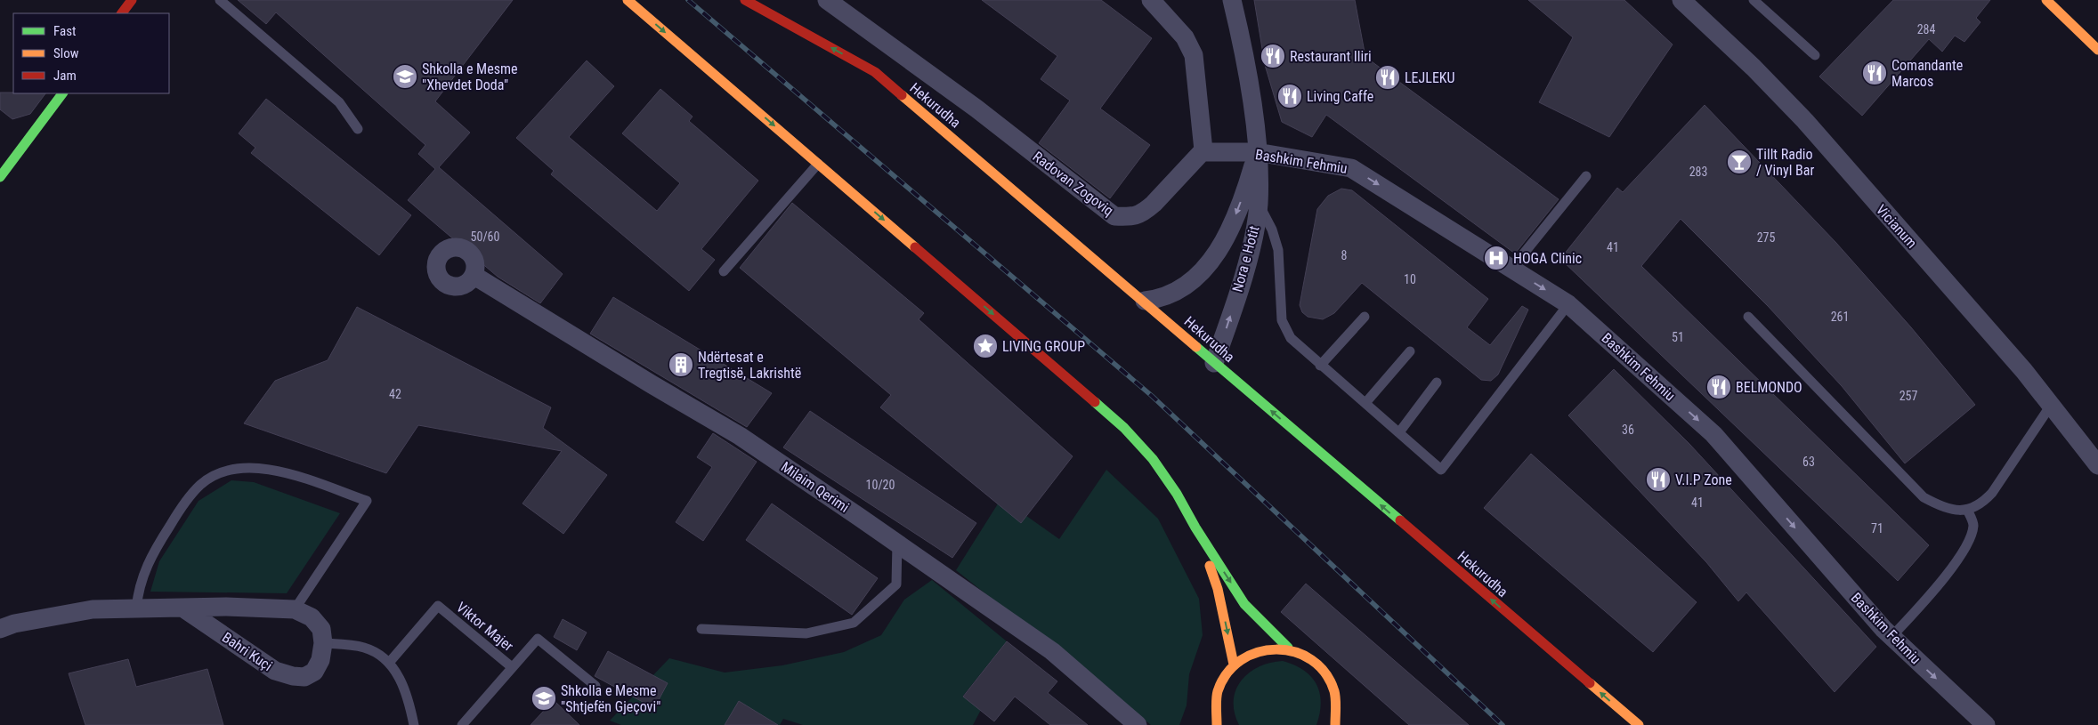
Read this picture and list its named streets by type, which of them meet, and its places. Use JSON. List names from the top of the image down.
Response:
{
  "streets": {
    "main road": ["Hekurudha"],
    "street": [
      "Bashkim Fehmiu",
      "Radovan Zogoviq",
      "Vicianum",
      "Nora e Hotit",
      "Milaim Qerimi",
      "Bahri Kuçi"
    ],
    "lane": ["Viktor Majer"]
  },
  "crossings": [
    ["Hekurudha", "Nora e Hotit"],
    ["Bashkim Fehmiu", "Radovan Zogoviq"],
    ["Bashkim Fehmiu", "Nora e Hotit"]
  ],
  "one_way": ["Hekurudha", "Bashkim Fehmiu"],
  "places": {
    "restaurant": [
      "Restaurant Iliri",
      "Comandante Marcos",
      "LEJLEKU",
      "Living Caffe",
      "BELMONDO",
      "V.I.P Zone"
    ],
    "school or university": ["Shkolla e Mesme \"Xhevdet Doda\"", "Shkolla e Mesme \"Shtjefën Gjeçovi\""],
    "bar": ["Tillt Radio / Vinyl Bar"],
    "hospital": ["HOGA Clinic"],
    "place": ["LIVING GROUP"],
    "building": ["Ndërtesat e Tregtisë, Lakrishtë"]
  },
  "house_numbers": [
    "284",
    "283",
    "50/60",
    "275",
    "41",
    "8",
    "10",
    "261",
    "51",
    "42",
    "257",
    "36",
    "63",
    "10/20",
    "41",
    "71"
  ],
  "legend": ["Fast", "Slow", "Jam"]
}
